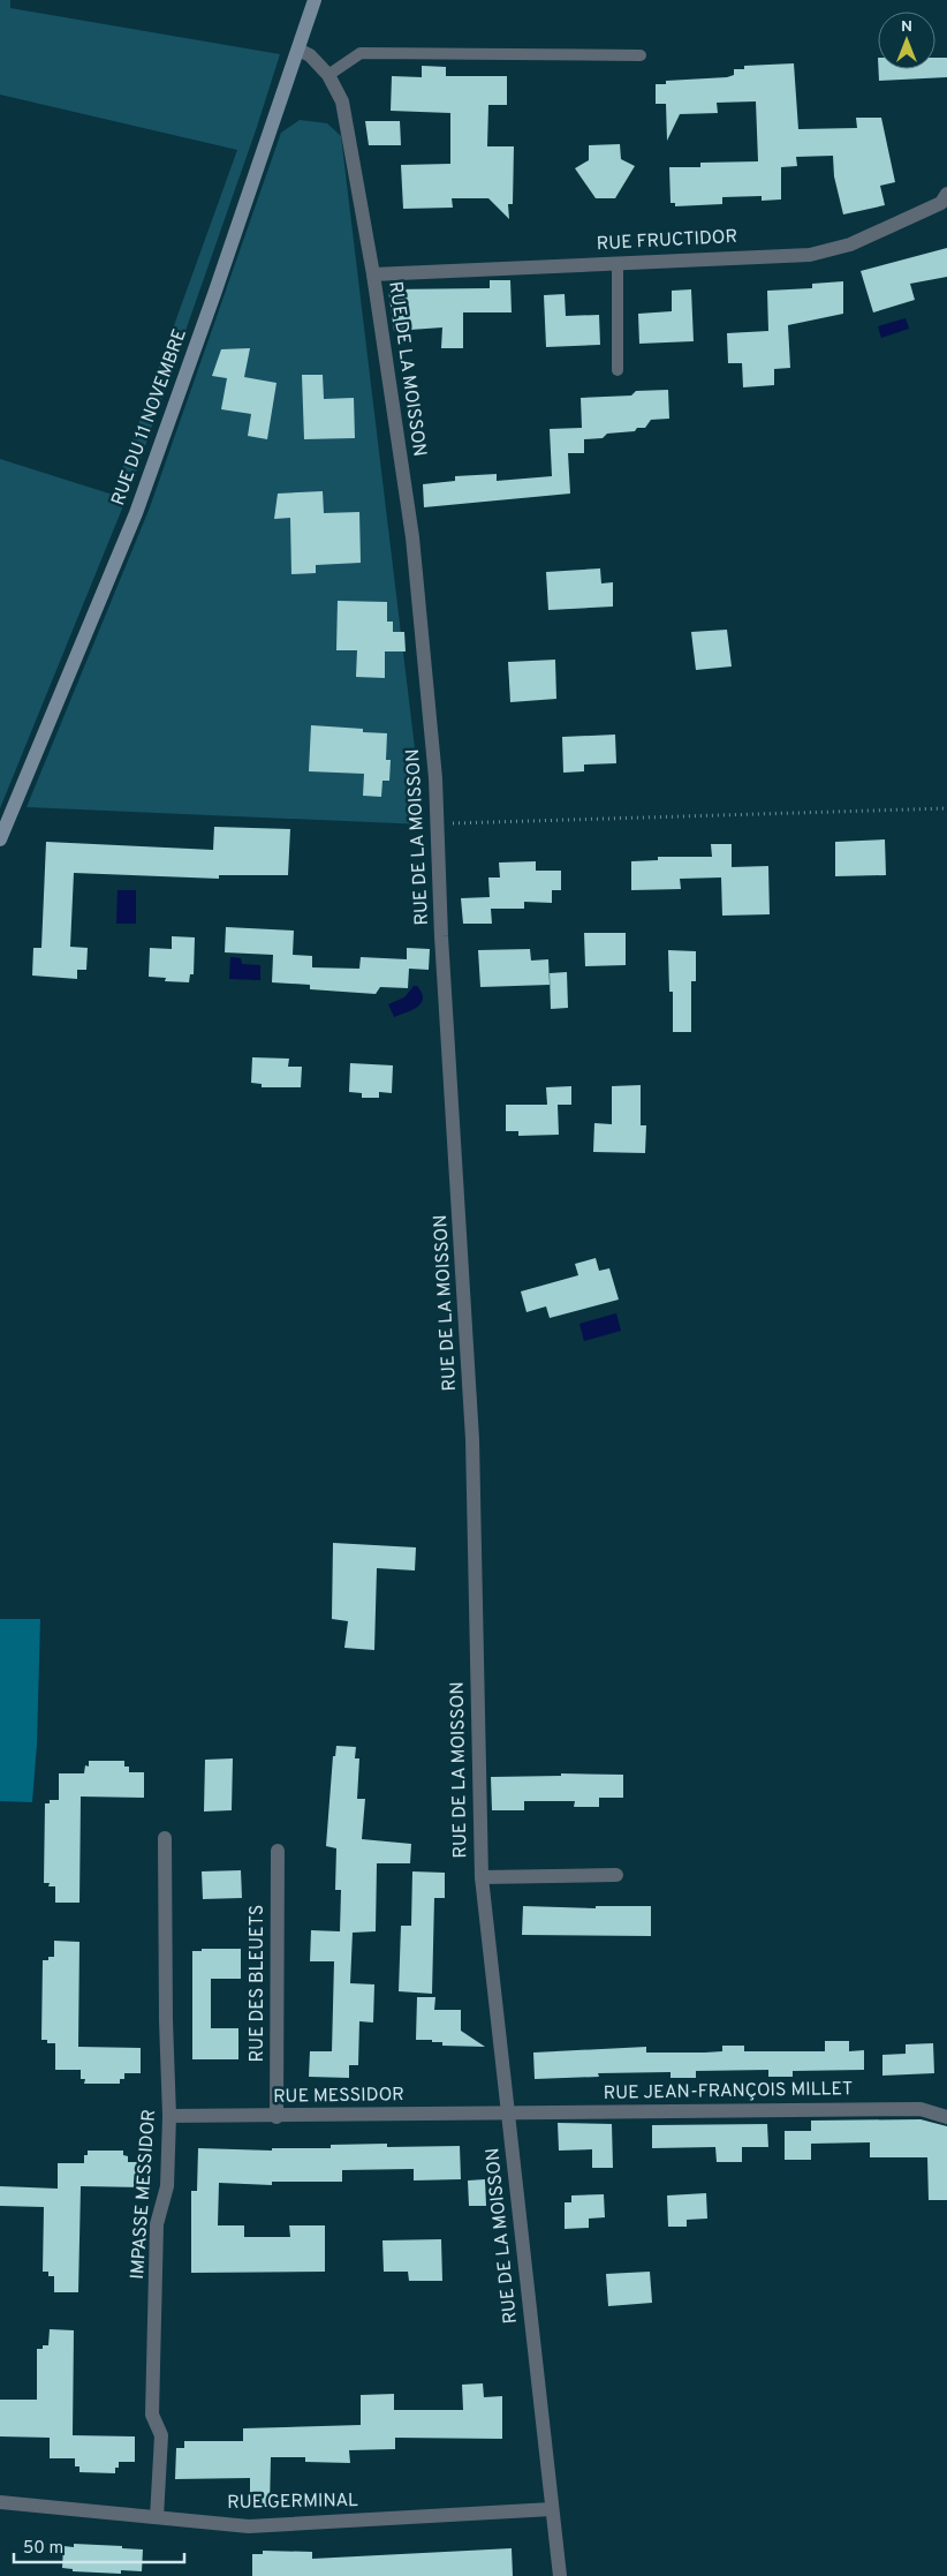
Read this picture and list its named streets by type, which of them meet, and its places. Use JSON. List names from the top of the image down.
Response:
{
  "streets": {
    "street": [
      "RUE FRUCTIDOR",
      "RUE DE LA MOISSON",
      "RUE DU 11 NOVEMBRE",
      "RUE DES BLEUETS",
      "RUE JEAN-FRANÇOIS MILLET",
      "RUE MESSIDOR",
      "IMPASSE MESSIDOR",
      "RUE GERMINAL"
    ]
  },
  "crossings": [
    ["RUE FRUCTIDOR", "RUE DE LA MOISSON"],
    ["RUE DE LA MOISSON", "RUE DU 11 NOVEMBRE"],
    ["RUE DE LA MOISSON", "RUE JEAN-FRANÇOIS MILLET"],
    ["RUE DE LA MOISSON", "RUE MESSIDOR"],
    ["RUE DE LA MOISSON", "RUE GERMINAL"],
    ["RUE DES BLEUETS", "RUE MESSIDOR"],
    ["RUE JEAN-FRANÇOIS MILLET", "RUE MESSIDOR"],
    ["RUE MESSIDOR", "IMPASSE MESSIDOR"],
    ["IMPASSE MESSIDOR", "RUE GERMINAL"]
  ],
  "scale_bar": "50 m",
  "north": "top"
}
